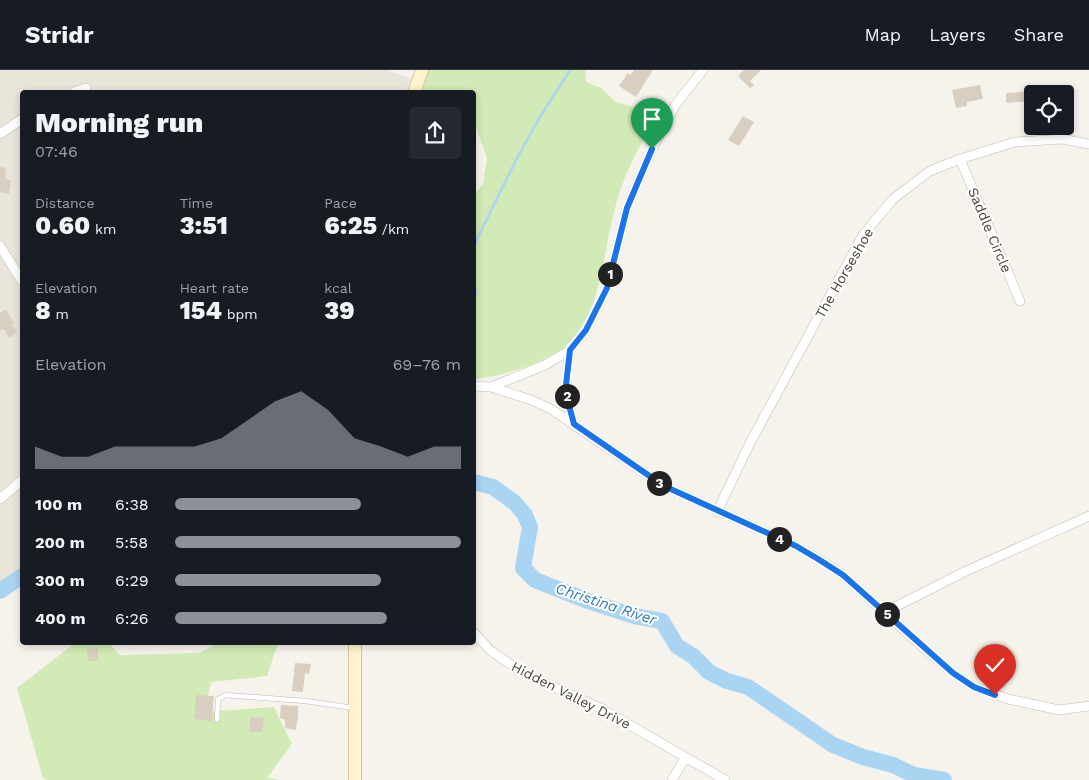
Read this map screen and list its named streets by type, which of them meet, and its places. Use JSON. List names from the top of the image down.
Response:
{
  "streets": {
    "street": ["Saddle Circle", "The Horseshoe", "Hidden Valley Drive"]
  },
  "crossings": [
    ["Saddle Circle", "The Horseshoe"]
  ],
  "water": ["Christina River"],
  "page": {
    "header": "Stridr",
    "nav": ["Map", "Layers", "Share"],
    "heading": ["Morning run", "07:46"],
    "stats": [
      ["Distance", "0.60 km"],
      ["Time", "3:51"],
      ["Pace", "6:25 /km"],
      ["Elevation", "8 m"],
      ["Heart rate", "154 bpm"],
      ["kcal", "39"]
    ],
    "pins": [
      "1",
      "2",
      "3",
      "4",
      "5"
    ],
    "chart": ["Elevation", "69–76 m"],
    "list": [
      {
        "name": "100 m",
        "note": "6:38"
      },
      {
        "name": "200 m",
        "note": "5:58"
      },
      {
        "name": "300 m",
        "note": "6:29"
      },
      {
        "name": "400 m",
        "note": "6:26"
      }
    ]
  }
}
